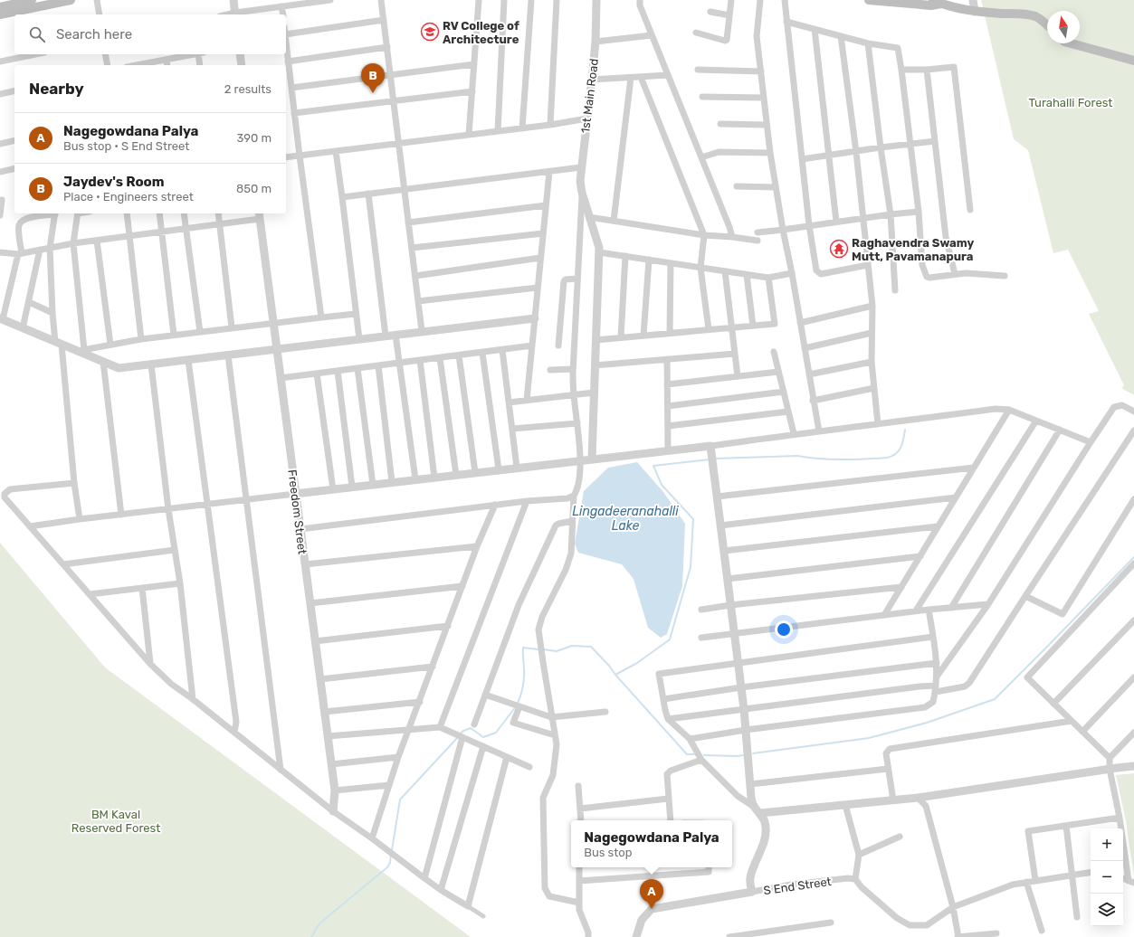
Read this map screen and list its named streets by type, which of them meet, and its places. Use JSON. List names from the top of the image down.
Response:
{
  "streets": {
    "street": ["1st Main Road", "Freedom Street", "S End Street"]
  },
  "water": ["Lingadeeranahalli Lake"],
  "parks": ["Turahalli Forest", "BM Kaval Reserved Forest"],
  "places": {
    "school or university": ["RV College of Architecture"],
    "temple": ["Raghavendra Swamy Mutt, Pavamanapura"]
  },
  "north": "top",
  "page": {
    "search": "Search here",
    "pins": ["B", "A"],
    "heading": ["Nearby", "2 results"],
    "list": [
      {
        "mark": "A",
        "name": "Nagegowdana Palya",
        "note": "Bus stop · S End Street",
        "value": "390 m"
      },
      {
        "mark": "B",
        "name": "Jaydev's Room",
        "note": "Place · Engineers street",
        "value": "850 m"
      }
    ],
    "popup": ["Nagegowdana Palya", "Bus stop"],
    "map_buttons": ["+", "−"]
  }
}
